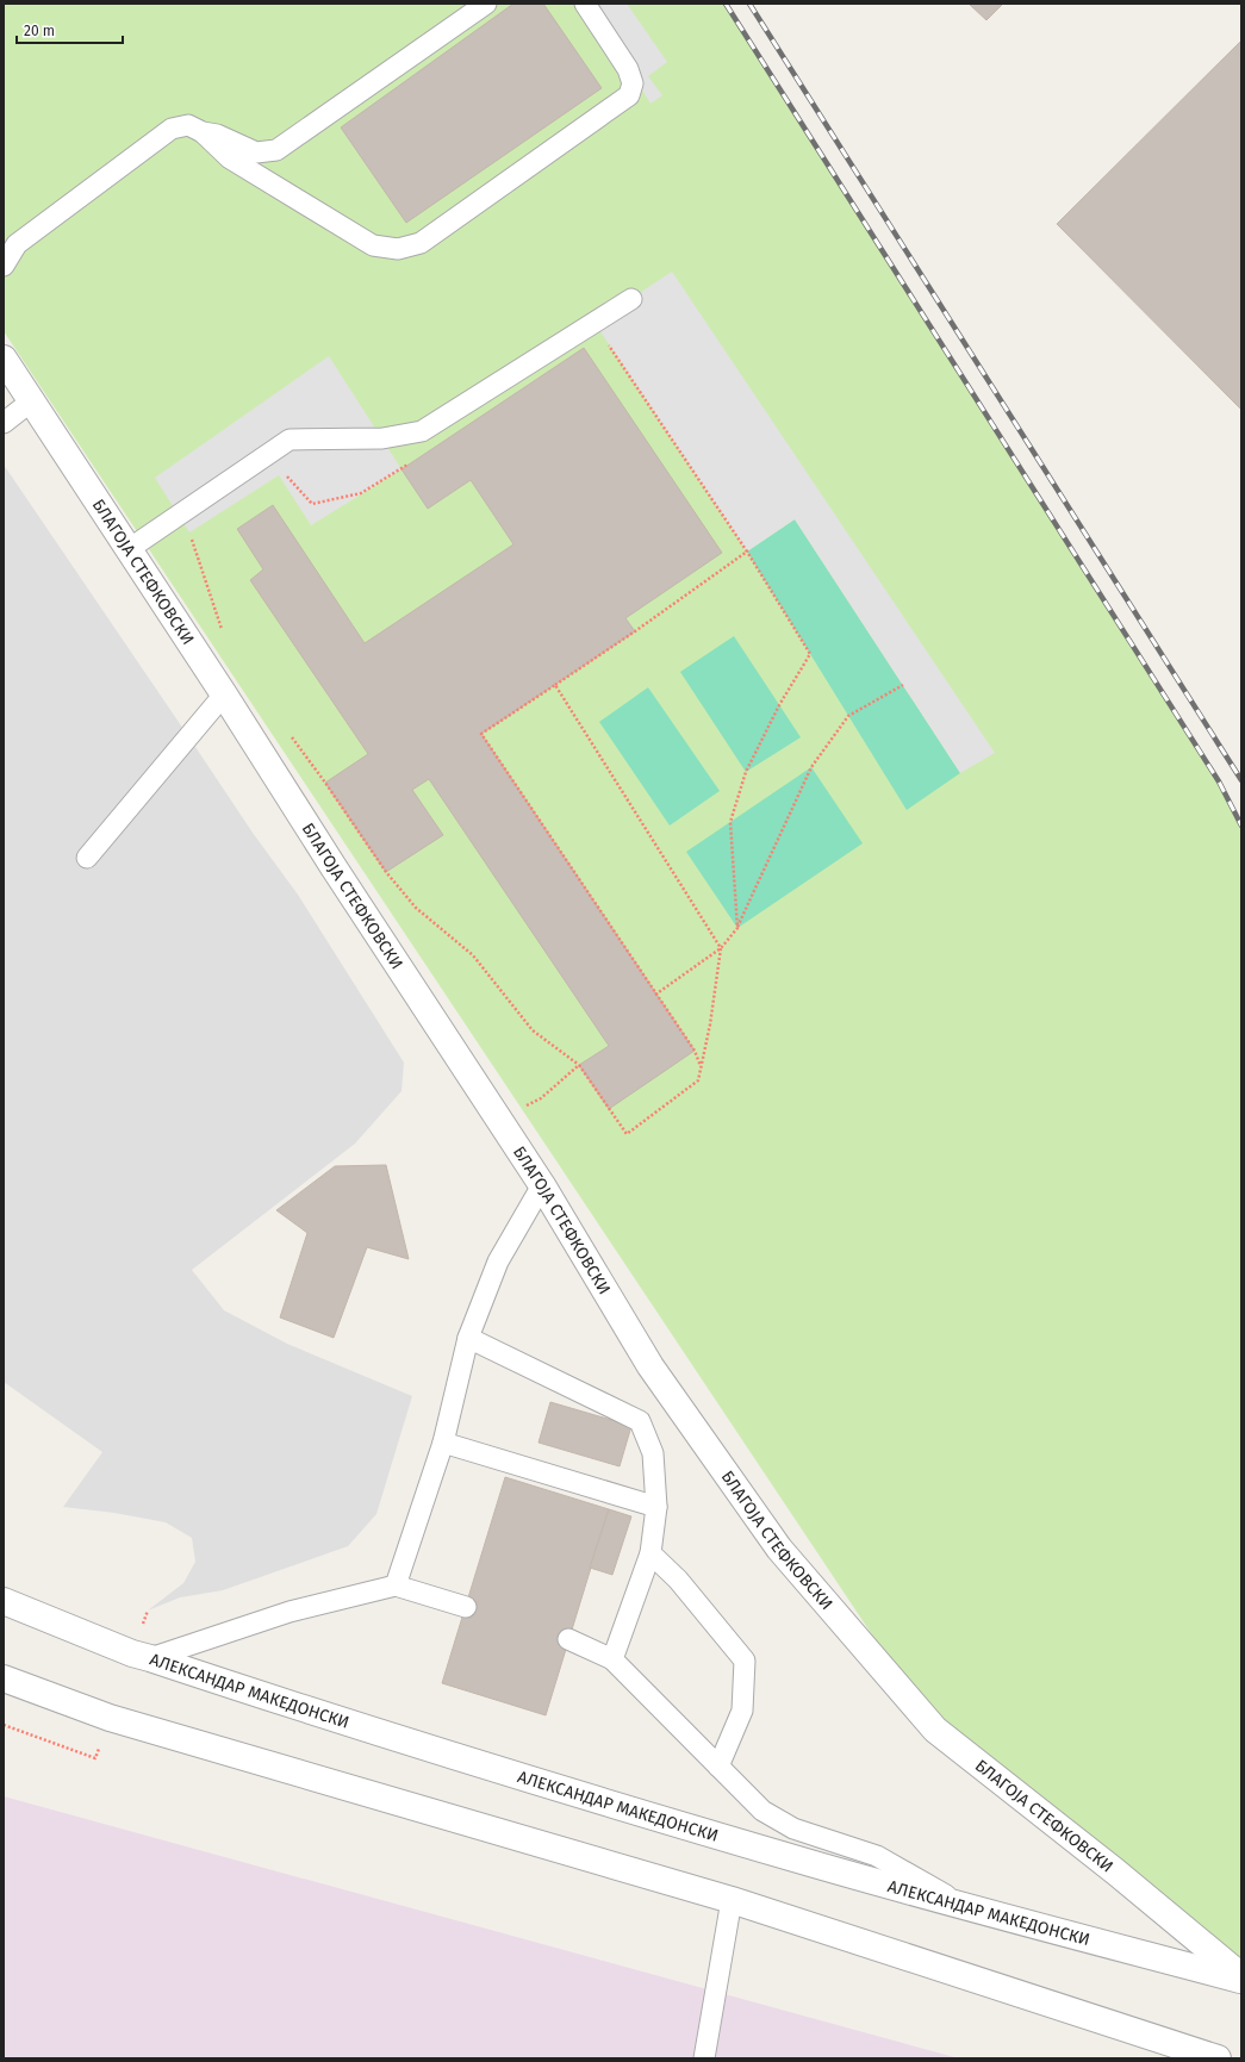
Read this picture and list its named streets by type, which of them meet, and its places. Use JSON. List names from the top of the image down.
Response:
{
  "streets": {
    "street": ["БЛАГОЈА СТЕФКОВСКИ", "АЛЕКСАНДАР МАКЕДОНСКИ"]
  },
  "scale_bar": "20 m"
}
